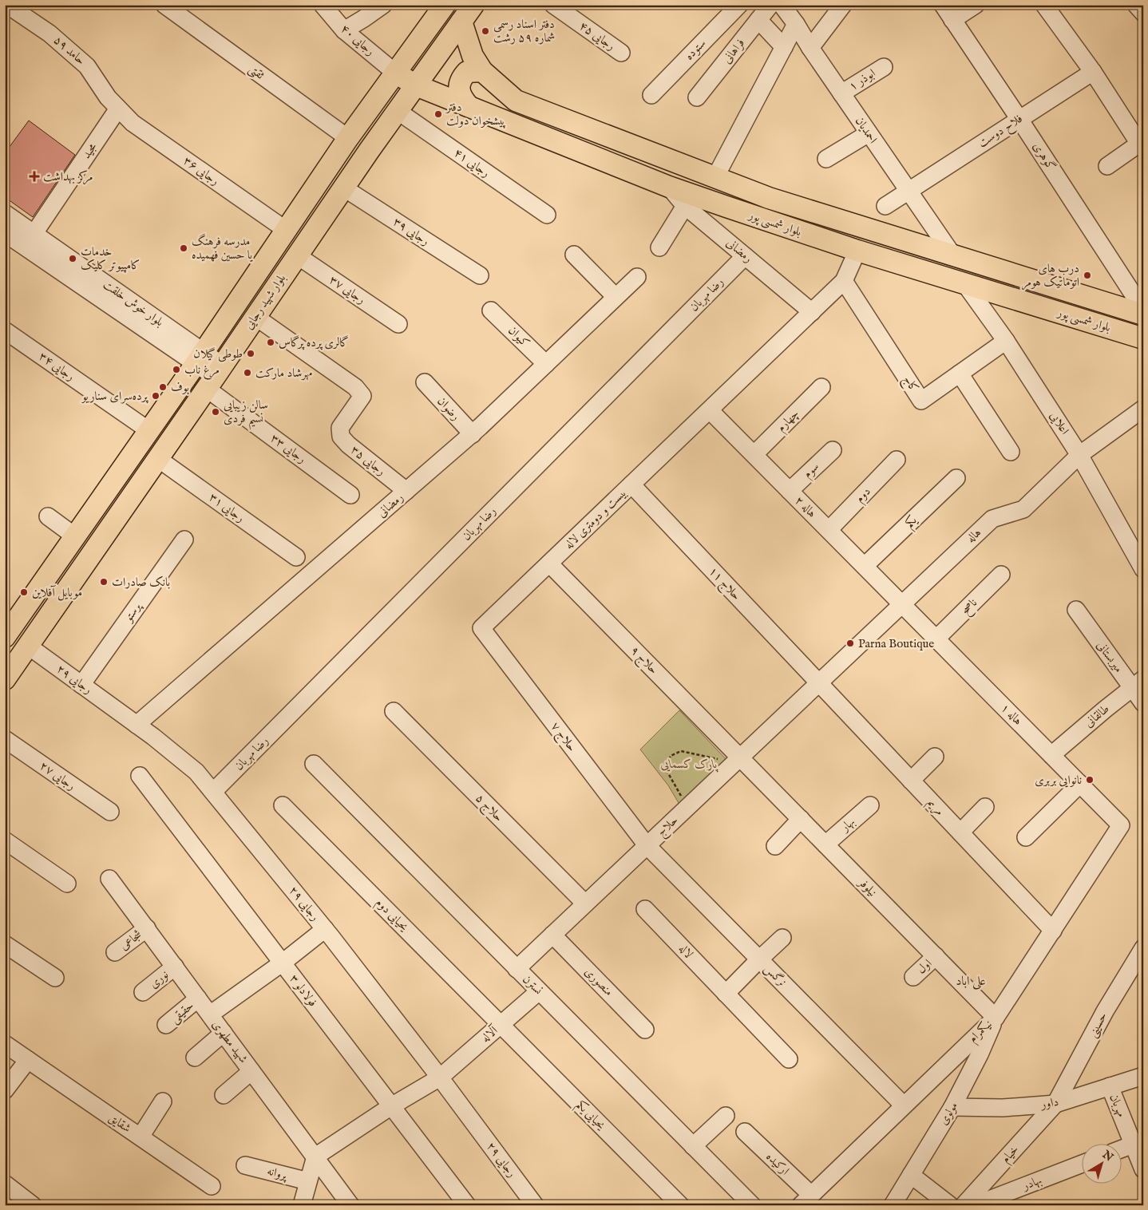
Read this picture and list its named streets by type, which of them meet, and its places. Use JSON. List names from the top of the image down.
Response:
{
  "streets": {
    "main road": ["بلوار شمسی پور", "بلوار شهید رجایی"],
    "street": [
      "رجایی ۴۵",
      "رجایی ۴۰",
      "ستوده",
      "حامد ۵۹",
      "فراهانی",
      "ثقتی",
      "ابوذر ۱",
      "احمدیان",
      "فلاح دوست",
      "مجید",
      "گوهری",
      "رجایی ۴۱",
      "رجایی ۳۶",
      "رجایی ۳۹",
      "رمضانی",
      "رجایی ۳۷",
      "رضا مهربان",
      "بلوار خوش خلقت",
      "کیوان",
      "رجایی ۳۴",
      "کاج",
      "رضوان",
      "چهارم",
      "اعلایی",
      "رجایی ۳۳",
      "رجایی ۳۵",
      "سوم",
      "دوم",
      "هاله ۲",
      "رجایی ۳۱",
      "بیست و دومتری لاله",
      "یکم",
      "هاله",
      "حلاج ۱۱",
      "ناصح",
      "پرستو",
      "میربستانی",
      "حلاج ۹",
      "رجایی ۲۹",
      "هاله ۱",
      "طالقانی",
      "حلاج ۷",
      "رجایی ۲۷",
      "مریم",
      "حلاج ۵",
      "بهار",
      "حلاج",
      "نیلوفر",
      "یحیایی دوم",
      "شجاعی",
      "لاله",
      "اول",
      "نرگس",
      "نوری",
      "منصوری",
      "نسترن",
      "فولادلو ۳",
      "حقیقی",
      "حسینی",
      "نیکمرام",
      "آلاله",
      "شهید مطهری",
      "داور",
      "مهربان",
      "مولوی",
      "یحیایی یکم",
      "شقایق",
      "خیام",
      "ارکیده",
      "پروانه",
      "بهادر"
    ]
  },
  "crossings": [
    ["رجایی ۴۰", "بلوار شمسی پور"],
    ["رجایی ۴۰", "بلوار شهید رجایی"],
    ["حامد ۵۹", "مجید"],
    ["حامد ۵۹", "رجایی ۳۶"],
    ["ثقتی", "بلوار شهید رجایی"],
    ["ابوذر ۱", "احمدیان"],
    ["احمدیان", "فلاح دوست"],
    ["احمدیان", "بلوار شمسی پور"],
    ["فلاح دوست", "گوهری"],
    ["مجید", "رجایی ۳۶"],
    ["مجید", "بلوار خوش خلقت"],
    ["رجایی ۴۱", "بلوار شهید رجایی"],
    ["رجایی ۳۶", "بلوار شهید رجایی"],
    ["بلوار شمسی پور", "رمضانی"],
    ["بلوار شمسی پور", "بلوار شهید رجایی"],
    ["بلوار شمسی پور", "اعلایی"],
    ["رجایی ۳۹", "بلوار شهید رجایی"],
    ["رمضانی", "رضا مهربان"],
    ["رمضانی", "کیوان"],
    ["رمضانی", "رضوان"],
    ["رمضانی", "رجایی ۳۵"],
    ["رمضانی", "رجایی ۲۹"],
    ["رجایی ۳۷", "بلوار شهید رجایی"],
    ["رضا مهربان", "رجایی ۲۹"],
    ["بلوار شهید رجایی", "بلوار خوش خلقت"],
    ["بلوار شهید رجایی", "رجایی ۳۴"],
    ["بلوار شهید رجایی", "رجایی ۳۳"],
    ["بلوار شهید رجایی", "رجایی ۳۵"],
    ["بلوار شهید رجایی", "رجایی ۳۱"],
    ["بلوار شهید رجایی", "رجایی ۲۹"],
    ["بلوار خوش خلقت", "رجایی ۳۳"],
    ["کاج", "اعلایی"],
    ["چهارم", "هاله ۲"],
    ["اعلایی", "هاله"],
    ["سوم", "هاله ۲"],
    ["دوم", "هاله ۲"],
    ["هاله ۲", "بیست و دومتری لاله"],
    ["هاله ۲", "یکم"],
    ["هاله ۲", "هاله"],
    ["هاله ۲", "هاله ۱"],
    ["بیست و دومتری لاله", "حلاج ۱۱"],
    ["بیست و دومتری لاله", "حلاج ۹"],
    ["بیست و دومتری لاله", "حلاج ۷"],
    ["هاله", "حلاج ۱۱"],
    ["هاله", "هاله ۱"],
    ["هاله", "مریم"],
    ["هاله", "حلاج"],
    ["حلاج ۱۱", "مریم"],
    ["حلاج ۱۱", "حلاج"],
    ["ناصح", "هاله ۱"],
    ["پرستو", "رجایی ۲۹"],
    ["میربستانی", "طالقانی"],
    ["حلاج ۹", "حلاج"],
    ["حلاج ۹", "نیلوفر"],
    ["رجایی ۲۹", "آلاله"],
    ["هاله ۱", "طالقانی"],
    ["هاله ۱", "نیکمرام"],
    ["حلاج ۷", "حلاج"],
    ["حلاج ۷", "نرگس"],
    ["مریم", "حلاج"],
    ["مریم", "نیکمرام"],
    ["حلاج ۵", "حلاج"],
    ["بهار", "نیلوفر"],
    ["حلاج", "نیلوفر"],
    ["حلاج", "نرگس"],
    ["حلاج", "منصوری"],
    ["حلاج", "نسترن"],
    ["نیلوفر", "اول"],
    ["نیلوفر", "نیکمرام"],
    ["نیلوفر", "مولوی"],
    ["یحیایی دوم", "آلاله"],
    ["یحیایی دوم", "یحیایی یکم"],
    ["شجاعی", "شهید مطهری"],
    ["نرگس", "نیکمرام"],
    ["نوری", "شهید مطهری"],
    ["نسترن", "آلاله"],
    ["فولادلو ۳", "آلاله"],
    ["حقیقی", "شهید مطهری"],
    ["حسینی", "داور"],
    ["حسینی", "خیام"],
    ["نیکمرام", "مولوی"],
    ["نیکمرام", "ارکیده"],
    ["آلاله", "شهید مطهری"],
    ["آلاله", "یحیایی یکم"],
    ["داور", "مهربان"],
    ["داور", "مولوی"],
    ["داور", "خیام"]
  ],
  "districts": ["علی اباد"],
  "parks": ["پارک کسمایی"],
  "places": {
    "other": [
      "دفتر اسناد رسمی شماره ۵۹ رشت",
      "دفتر پیشخوان دولت",
      "مدرسه فرهنگ یا حسین فهمیده",
      "خدمات کامپیوتر کلیک",
      "درب های اتوماتیک هومر",
      "گالری پرده پرگاس",
      "طوطی گیلان",
      "مرغ ناب",
      "مهرشاد مارکت",
      "بوف",
      "پرده‌سرای سناریو",
      "سالن زیبایی نسیم فردی",
      "بانک صادرات",
      "موبایل آفلاین",
      "Parna Boutique",
      "نانوایی بربری"
    ],
    "health": ["مرکز بهداشت"]
  },
  "north": "top right"
}
